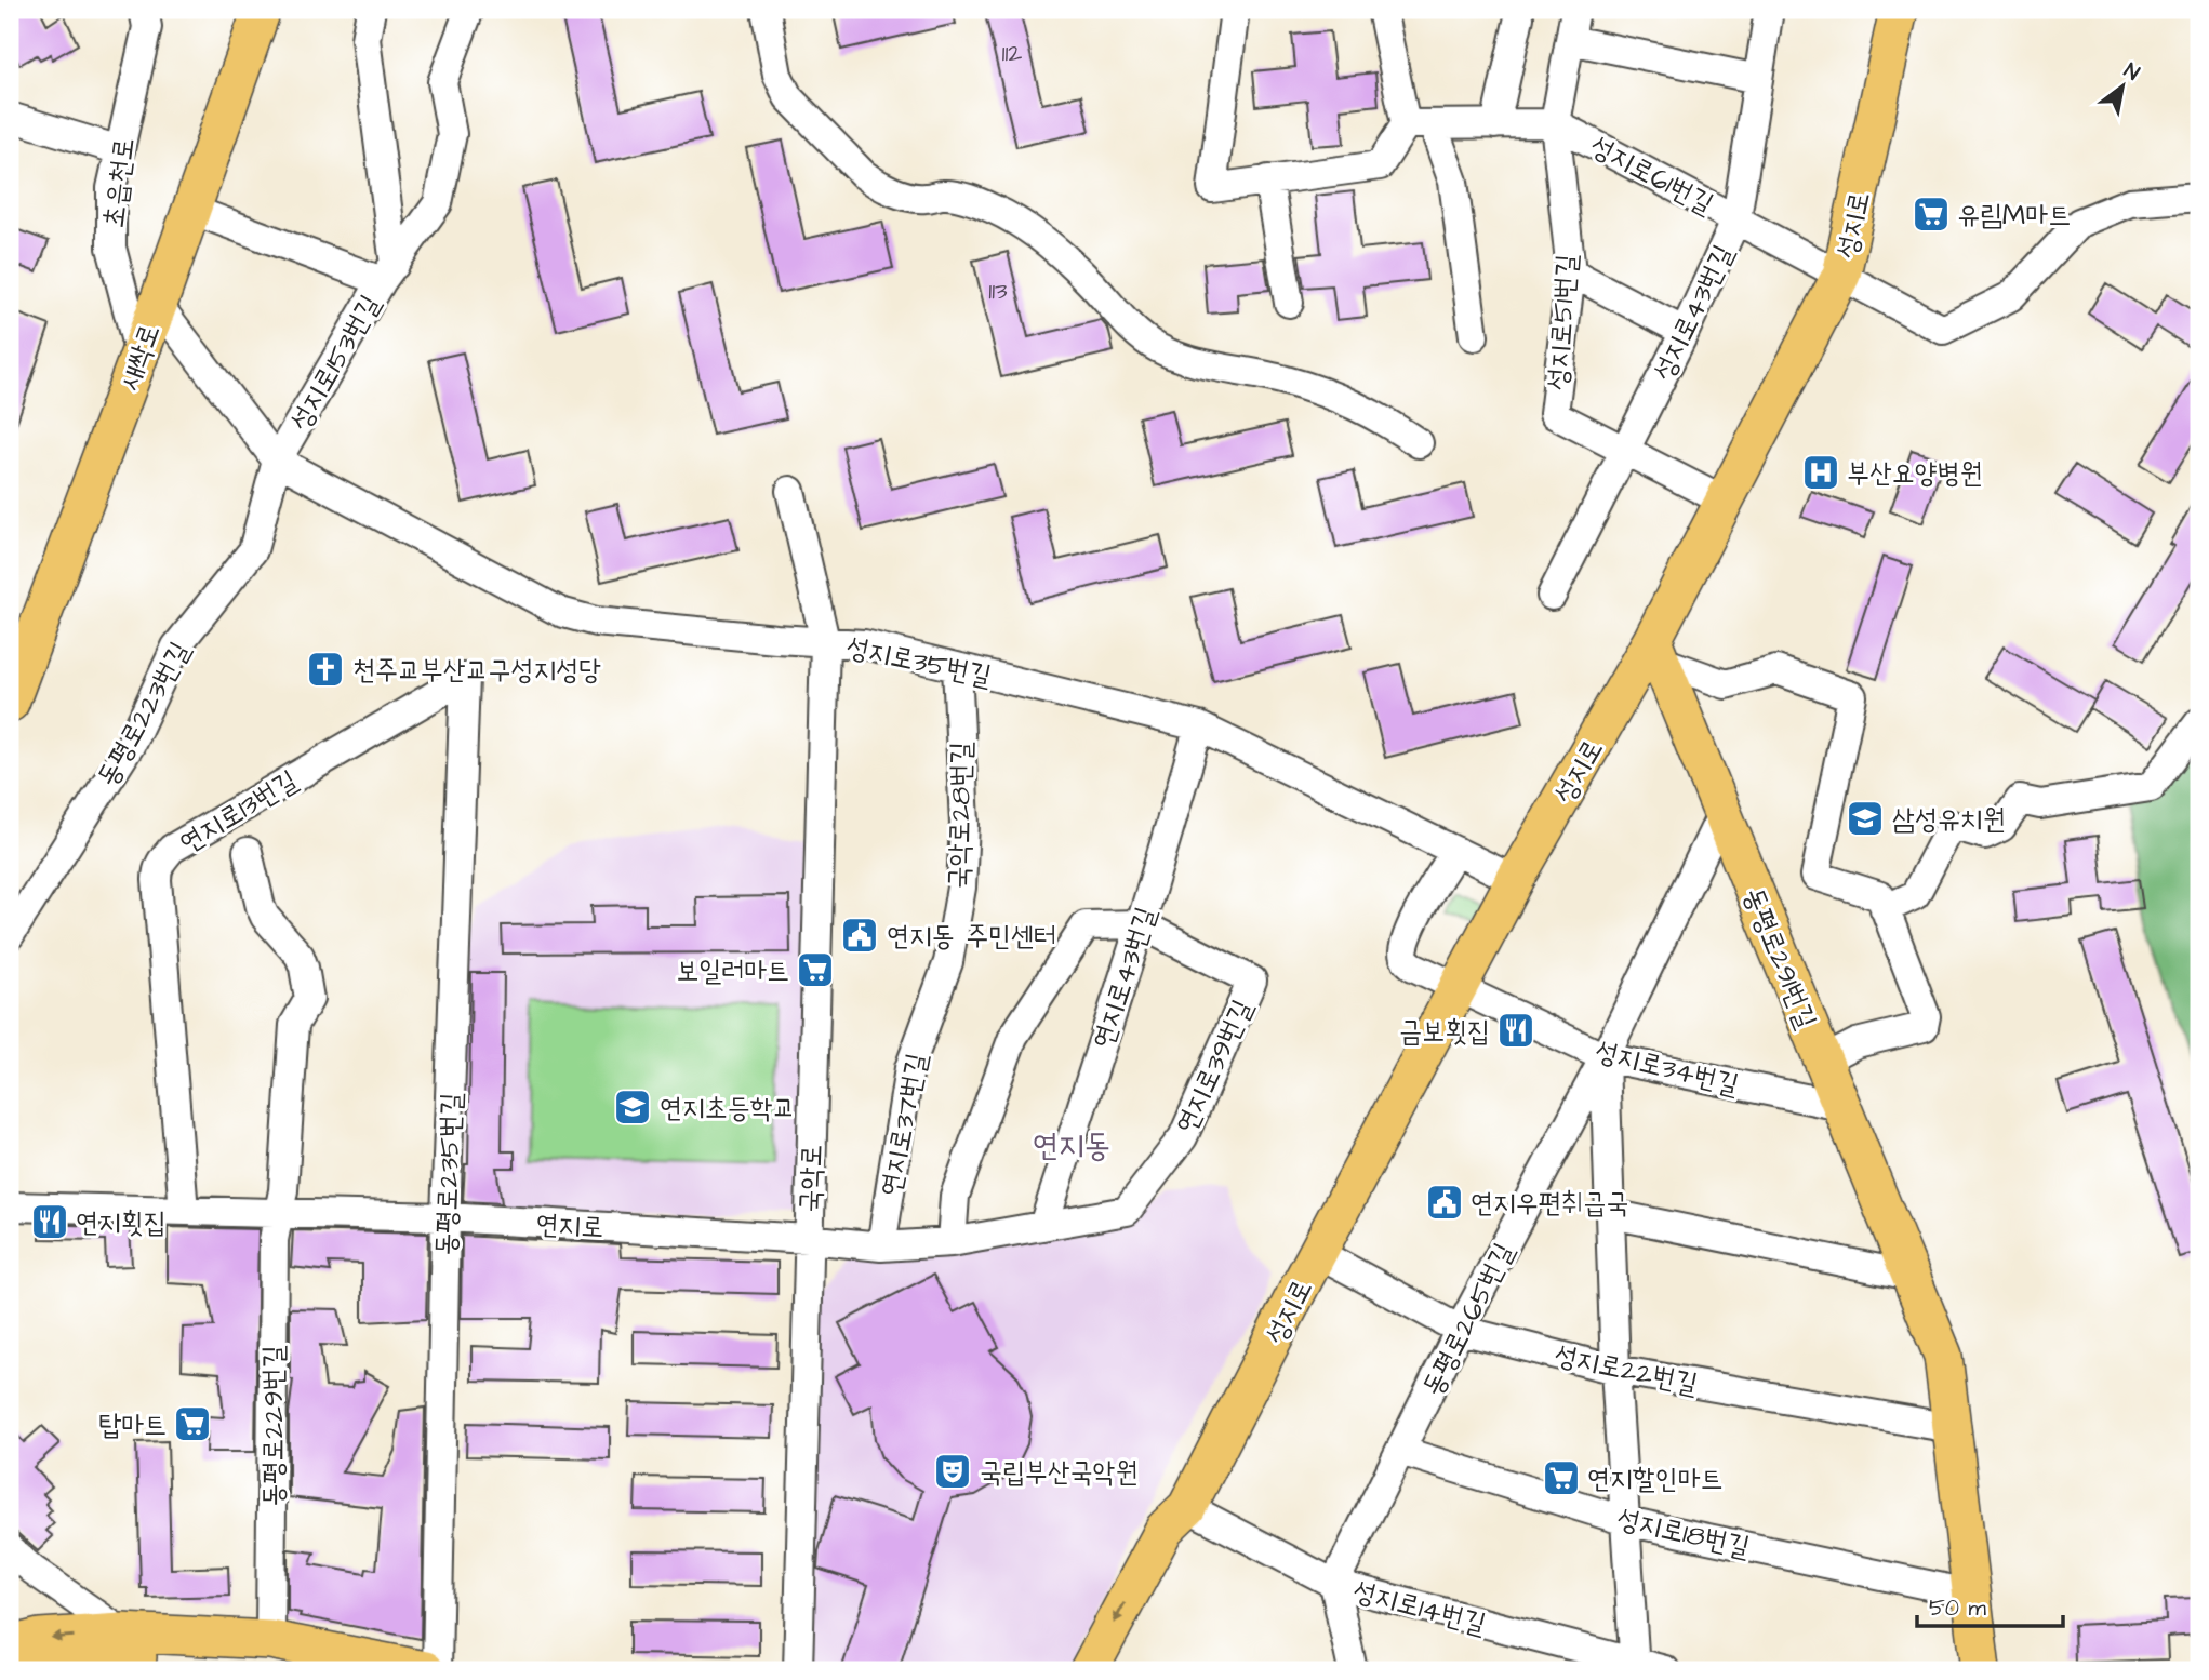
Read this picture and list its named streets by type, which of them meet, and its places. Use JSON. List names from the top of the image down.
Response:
{
  "streets": {
    "main road": ["성지로", "새싹로", "동평로291번길"],
    "street": [
      "성지로61번길",
      "초읍천로",
      "성지로43번길",
      "성지로51번길",
      "성지로153번길",
      "성지로35번길",
      "동평로223번길",
      "연지로13번길",
      "국악로28번길",
      "연지로43번길",
      "연지로39번길",
      "성지로34번길",
      "연지로37번길",
      "동평로235번길",
      "국악로",
      "연지로",
      "동평로265번길",
      "성지로22번길",
      "동평로229번길",
      "성지로18번길",
      "성지로14번길"
    ]
  },
  "crossings": [
    ["성지로61번길", "성지로"],
    ["성지로61번길", "성지로43번길"],
    ["성지로61번길", "성지로51번길"],
    ["초읍천로", "새싹로"],
    ["성지로", "성지로51번길"],
    ["성지로", "성지로35번길"],
    ["성지로", "동평로291번길"],
    ["성지로", "성지로34번길"],
    ["성지로", "성지로22번길"],
    ["성지로", "성지로14번길"],
    ["성지로43번길", "성지로51번길"],
    ["성지로153번길", "성지로35번길"],
    ["성지로153번길", "동평로223번길"],
    ["성지로35번길", "동평로223번길"],
    ["성지로35번길", "국악로28번길"],
    ["성지로35번길", "연지로43번길"],
    ["성지로35번길", "성지로34번길"],
    ["성지로35번길", "국악로"],
    ["연지로13번길", "동평로235번길"],
    ["연지로13번길", "연지로"],
    ["국악로28번길", "연지로37번길"],
    ["동평로291번길", "성지로34번길"],
    ["동평로291번길", "동평로265번길"],
    ["동평로291번길", "성지로22번길"],
    ["동평로291번길", "성지로18번길"],
    ["연지로43번길", "연지로39번길"],
    ["연지로43번길", "연지로"],
    ["연지로39번길", "연지로"],
    ["성지로34번길", "동평로265번길"],
    ["연지로37번길", "연지로"],
    ["동평로235번길", "연지로"],
    ["국악로", "연지로"],
    ["연지로", "동평로229번길"],
    ["동평로265번길", "성지로22번길"],
    ["동평로265번길", "성지로18번길"],
    ["동평로265번길", "성지로14번길"]
  ],
  "districts": ["연지동"],
  "places": {
    "supermarket": [
      "유림M마트",
      "보일러마트",
      "탑마트",
      "연지할인마트"
    ],
    "hospital": ["부산요양병원"],
    "church": ["천주교부산교구성지성당"],
    "school or university": ["삼성유치원", "연지초등학교"],
    "public building": ["연지동 주민센터", "연지우편취급국"],
    "restaurant": ["금보횟집", "연지횟집"],
    "theatre": ["국립부산국악원"]
  },
  "house_numbers": ["112", "113"],
  "scale_bar": "50 m",
  "north": "top right"
}
